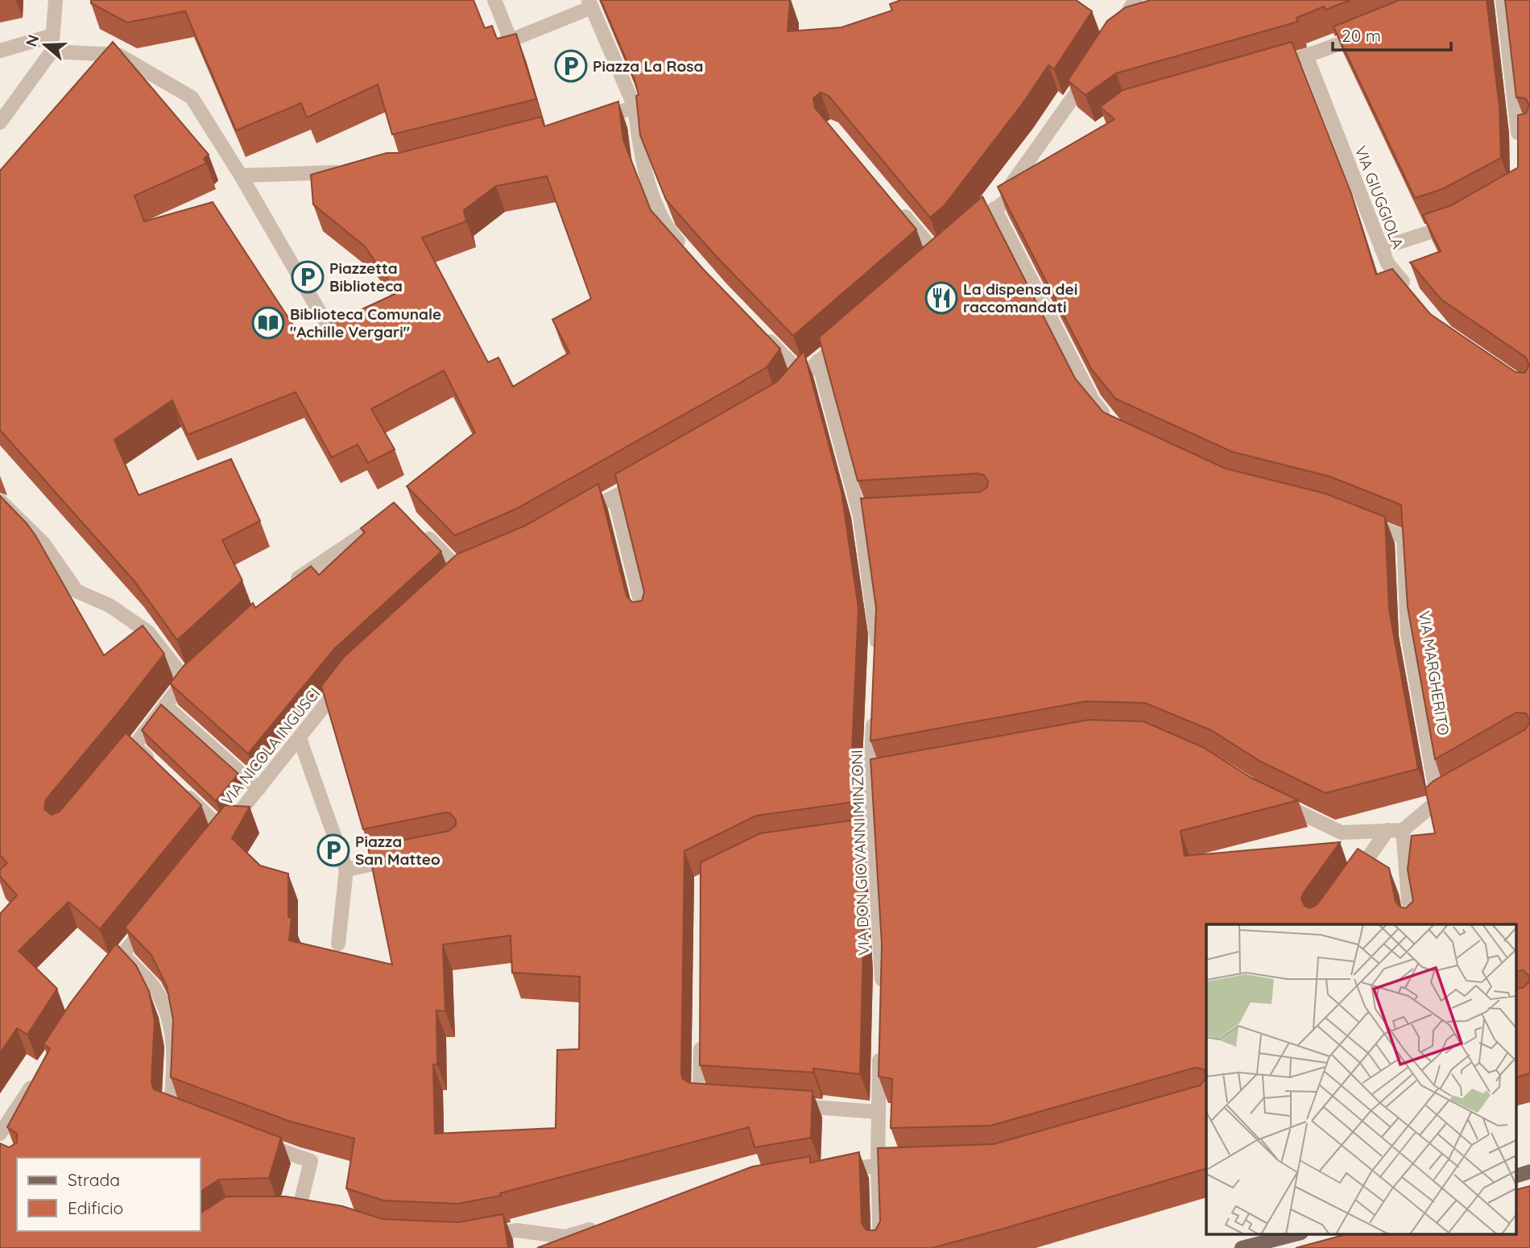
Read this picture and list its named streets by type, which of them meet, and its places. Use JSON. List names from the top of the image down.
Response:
{
  "streets": {
    "street": [
      "VIA GIUGGIOLA",
      "VIA MARGHERITO",
      "VIA NICOLA INGUSCI",
      "VIA DON GIOVANNI MINZONI"
    ]
  },
  "places": {
    "parking": ["Piazza La Rosa", "Piazzetta Biblioteca", "Piazza San Matteo"],
    "restaurant": ["La dispensa dei raccomandati"],
    "library": ["Biblioteca Comunale \"Achille Vergari\""]
  },
  "legend": ["Strada", "Edificio"],
  "scale_bar": "20 m",
  "north": "left"
}
